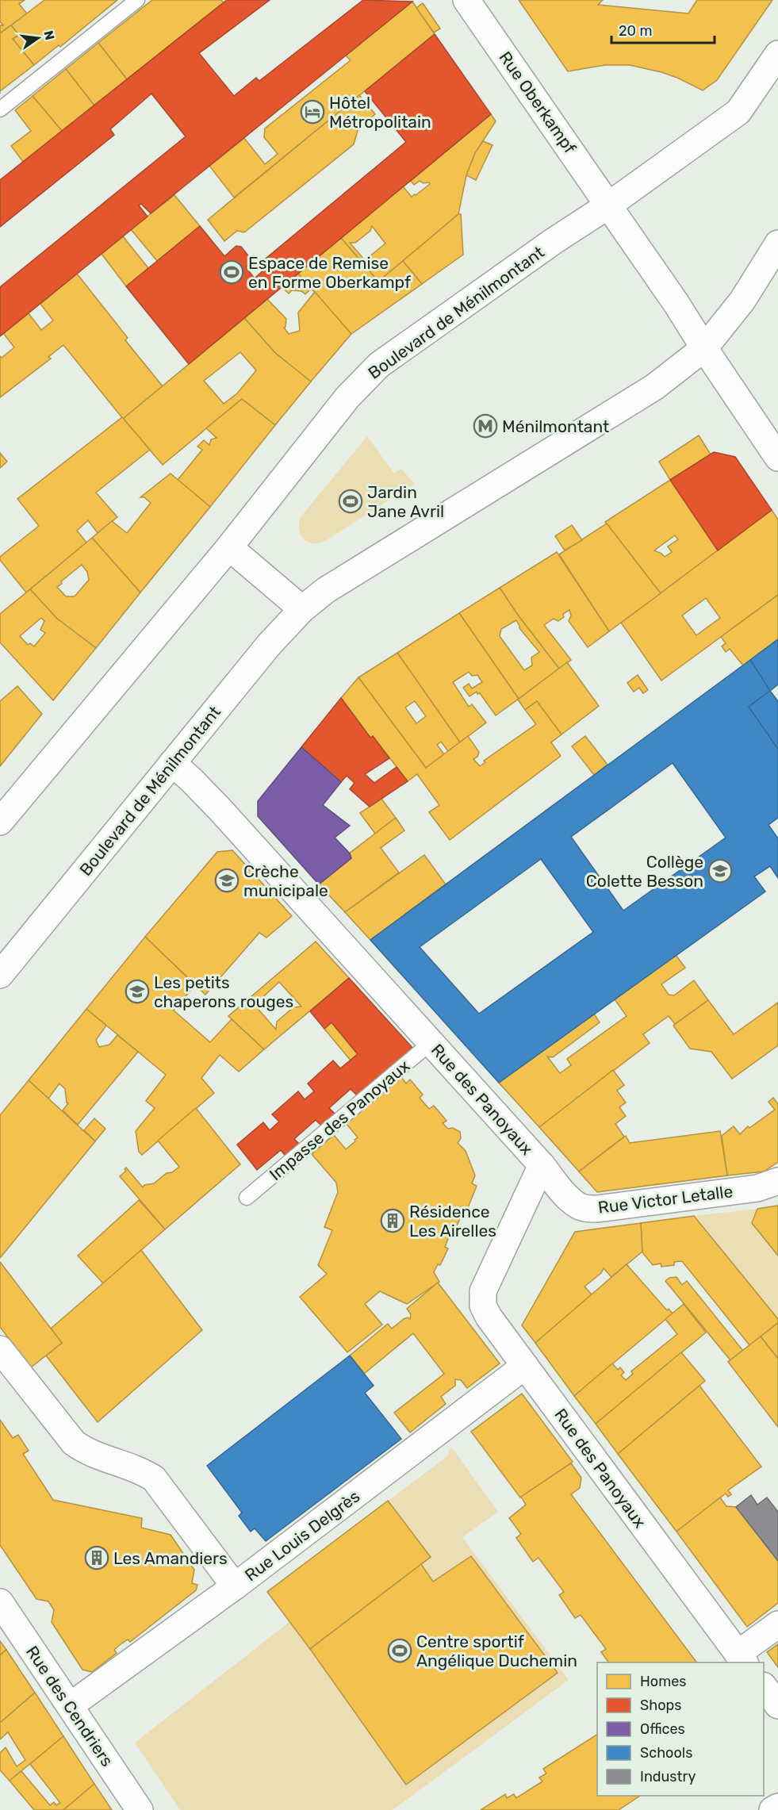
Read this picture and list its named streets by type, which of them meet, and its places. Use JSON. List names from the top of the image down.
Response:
{
  "streets": {
    "street": [
      "Rue Oberkampf",
      "Boulevard de Ménilmontant",
      "Rue des Panoyaux",
      "Rue Victor Letalle",
      "Rue Louis Delgrès",
      "Rue des Cendriers"
    ],
    "lane": ["Impasse des Panoyaux"]
  },
  "crossings": [
    ["Rue Oberkampf", "Boulevard de Ménilmontant"],
    ["Boulevard de Ménilmontant", "Rue des Panoyaux"],
    ["Rue des Panoyaux", "Impasse des Panoyaux"],
    ["Rue des Panoyaux", "Rue Victor Letalle"],
    ["Rue des Panoyaux", "Rue Louis Delgrès"]
  ],
  "places": {
    "hotel": ["Hôtel Métropolitain"],
    "sports": ["Espace de Remise en Forme Oberkampf", "Jardin Jane Avril", "Centre sportif Angélique Duchemin"],
    "metro station": ["Ménilmontant"],
    "school or university": ["Collège Colette Besson", "Crèche municipale", "Les petits chaperons rouges"],
    "building": ["Résidence Les Airelles", "Les Amandiers"]
  },
  "legend": [
    "Homes",
    "Shops",
    "Offices",
    "Schools",
    "Industry"
  ],
  "scale_bar": "20 m",
  "north": "right"
}
